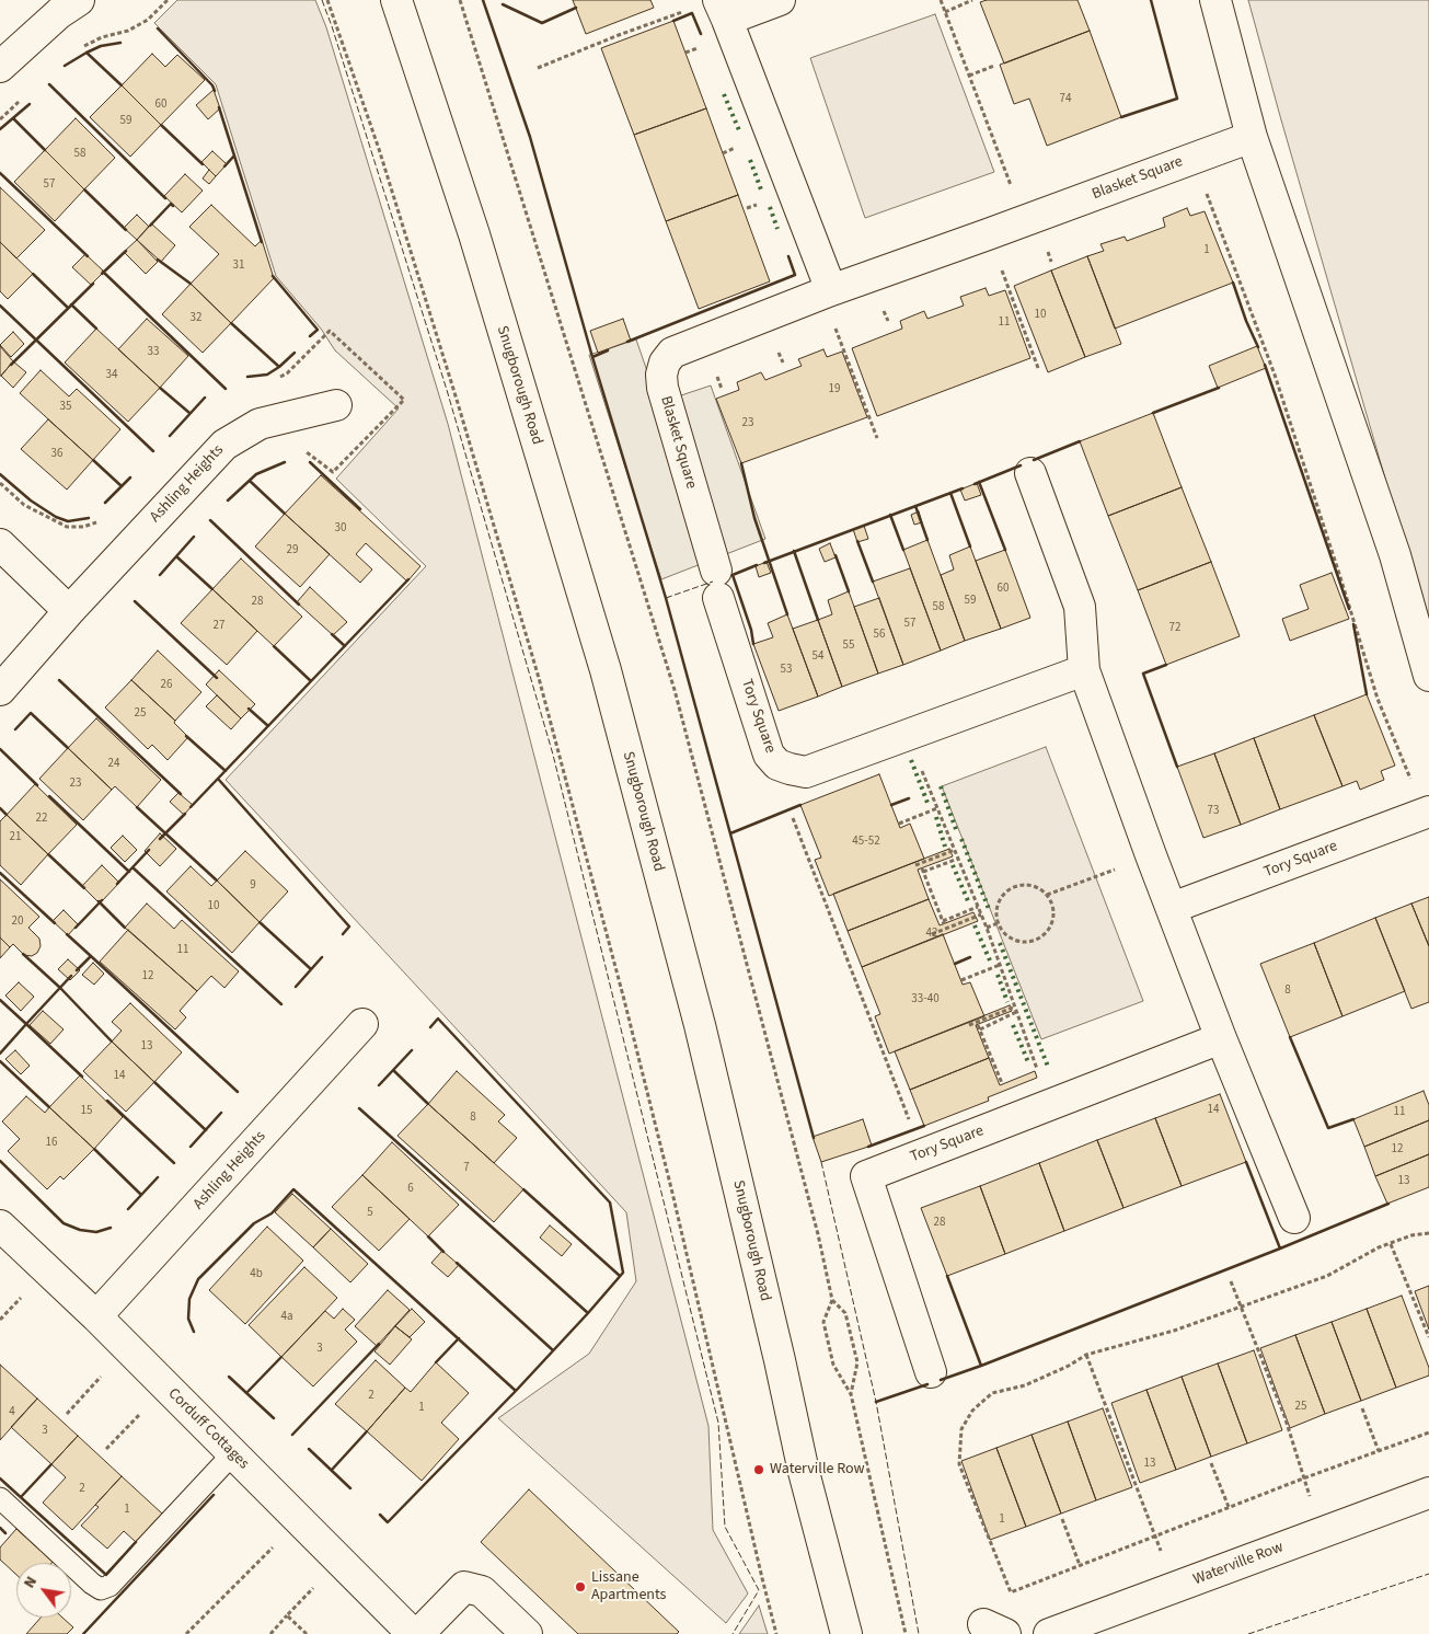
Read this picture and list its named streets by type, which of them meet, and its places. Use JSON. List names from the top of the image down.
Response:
{
  "streets": {
    "street": [
      "Blasket Square",
      "Snugborough Road",
      "Ashling Heights",
      "Tory Square",
      "Corduff Cottages",
      "Waterville Row"
    ]
  },
  "crossings": [
    ["Blasket Square", "Tory Square"],
    ["Ashling Heights", "Corduff Cottages"]
  ],
  "places": ["Waterville Row", "Lissane Apartments"],
  "house_numbers": [
    "74",
    "60",
    "59",
    "58",
    "57",
    "1",
    "31",
    "10",
    "32",
    "11",
    "33",
    "34",
    "19",
    "35",
    "23",
    "36",
    "30",
    "29",
    "60",
    "59",
    "28",
    "58",
    "57",
    "27",
    "72",
    "56",
    "55",
    "54",
    "53",
    "26",
    "25",
    "24",
    "23",
    "73",
    "22",
    "21",
    "45-52",
    "9",
    "10",
    "20",
    "42",
    "11",
    "12",
    "8",
    "33-40",
    "13",
    "14",
    "14",
    "15",
    "11",
    "8",
    "16",
    "12",
    "7",
    "13",
    "6",
    "5",
    "28",
    "4b",
    "4a",
    "3",
    "2",
    "25",
    "1",
    "4",
    "3",
    "13",
    "2",
    "1",
    "1"
  ],
  "north": "top left"
}
